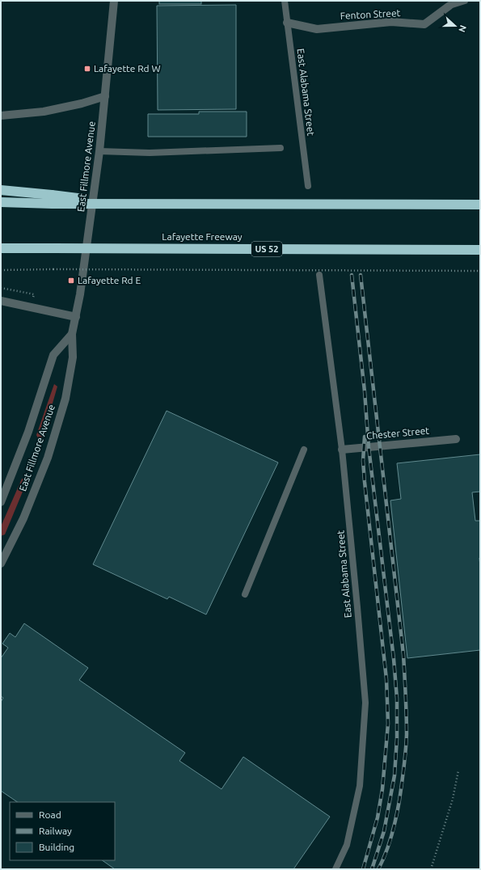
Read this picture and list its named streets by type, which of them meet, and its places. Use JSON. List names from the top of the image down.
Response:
{
  "streets": {
    "highway": ["Lafayette Freeway", "US 52"],
    "street": ["Fenton Street", "East Fillmore Avenue", "Chester Street"],
    "lane": ["East Alabama Street"]
  },
  "crossings": [
    ["Fenton Street", "East Alabama Street"],
    ["East Alabama Street", "Chester Street"]
  ],
  "places": {
    "transit": ["Lafayette Rd W", "Lafayette Rd E"]
  },
  "legend": ["Road", "Railway", "Building"],
  "north": "right"
}
